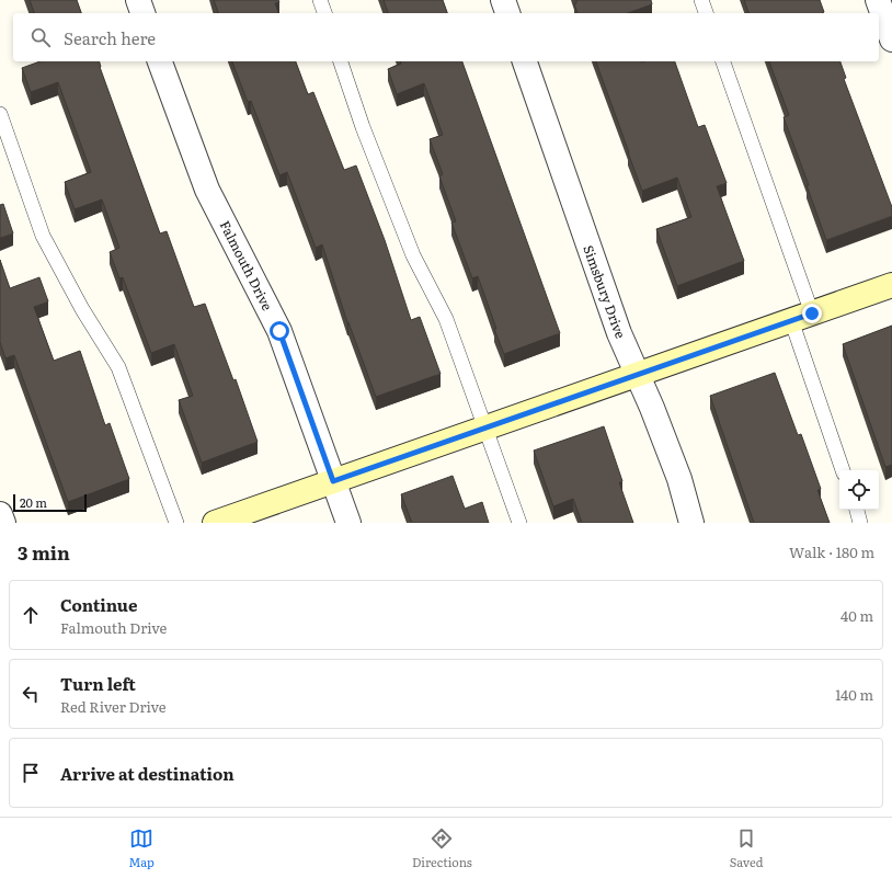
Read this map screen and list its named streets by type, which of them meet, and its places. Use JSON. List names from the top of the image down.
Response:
{
  "streets": {
    "street": ["Falmouth Drive", "Simsbury Drive"]
  },
  "scale_bar": "20 m",
  "page": {
    "search": "Search here",
    "scale": "20 m",
    "heading": ["3 min", "Walk · 180 m"],
    "list": [
      ["Continue", "Falmouth Drive", "40 m"],
      ["Turn left", "Red River Drive", "140 m"],
      "Arrive at destination"
    ],
    "nav": ["Map", "Directions", "Saved"]
  }
}
